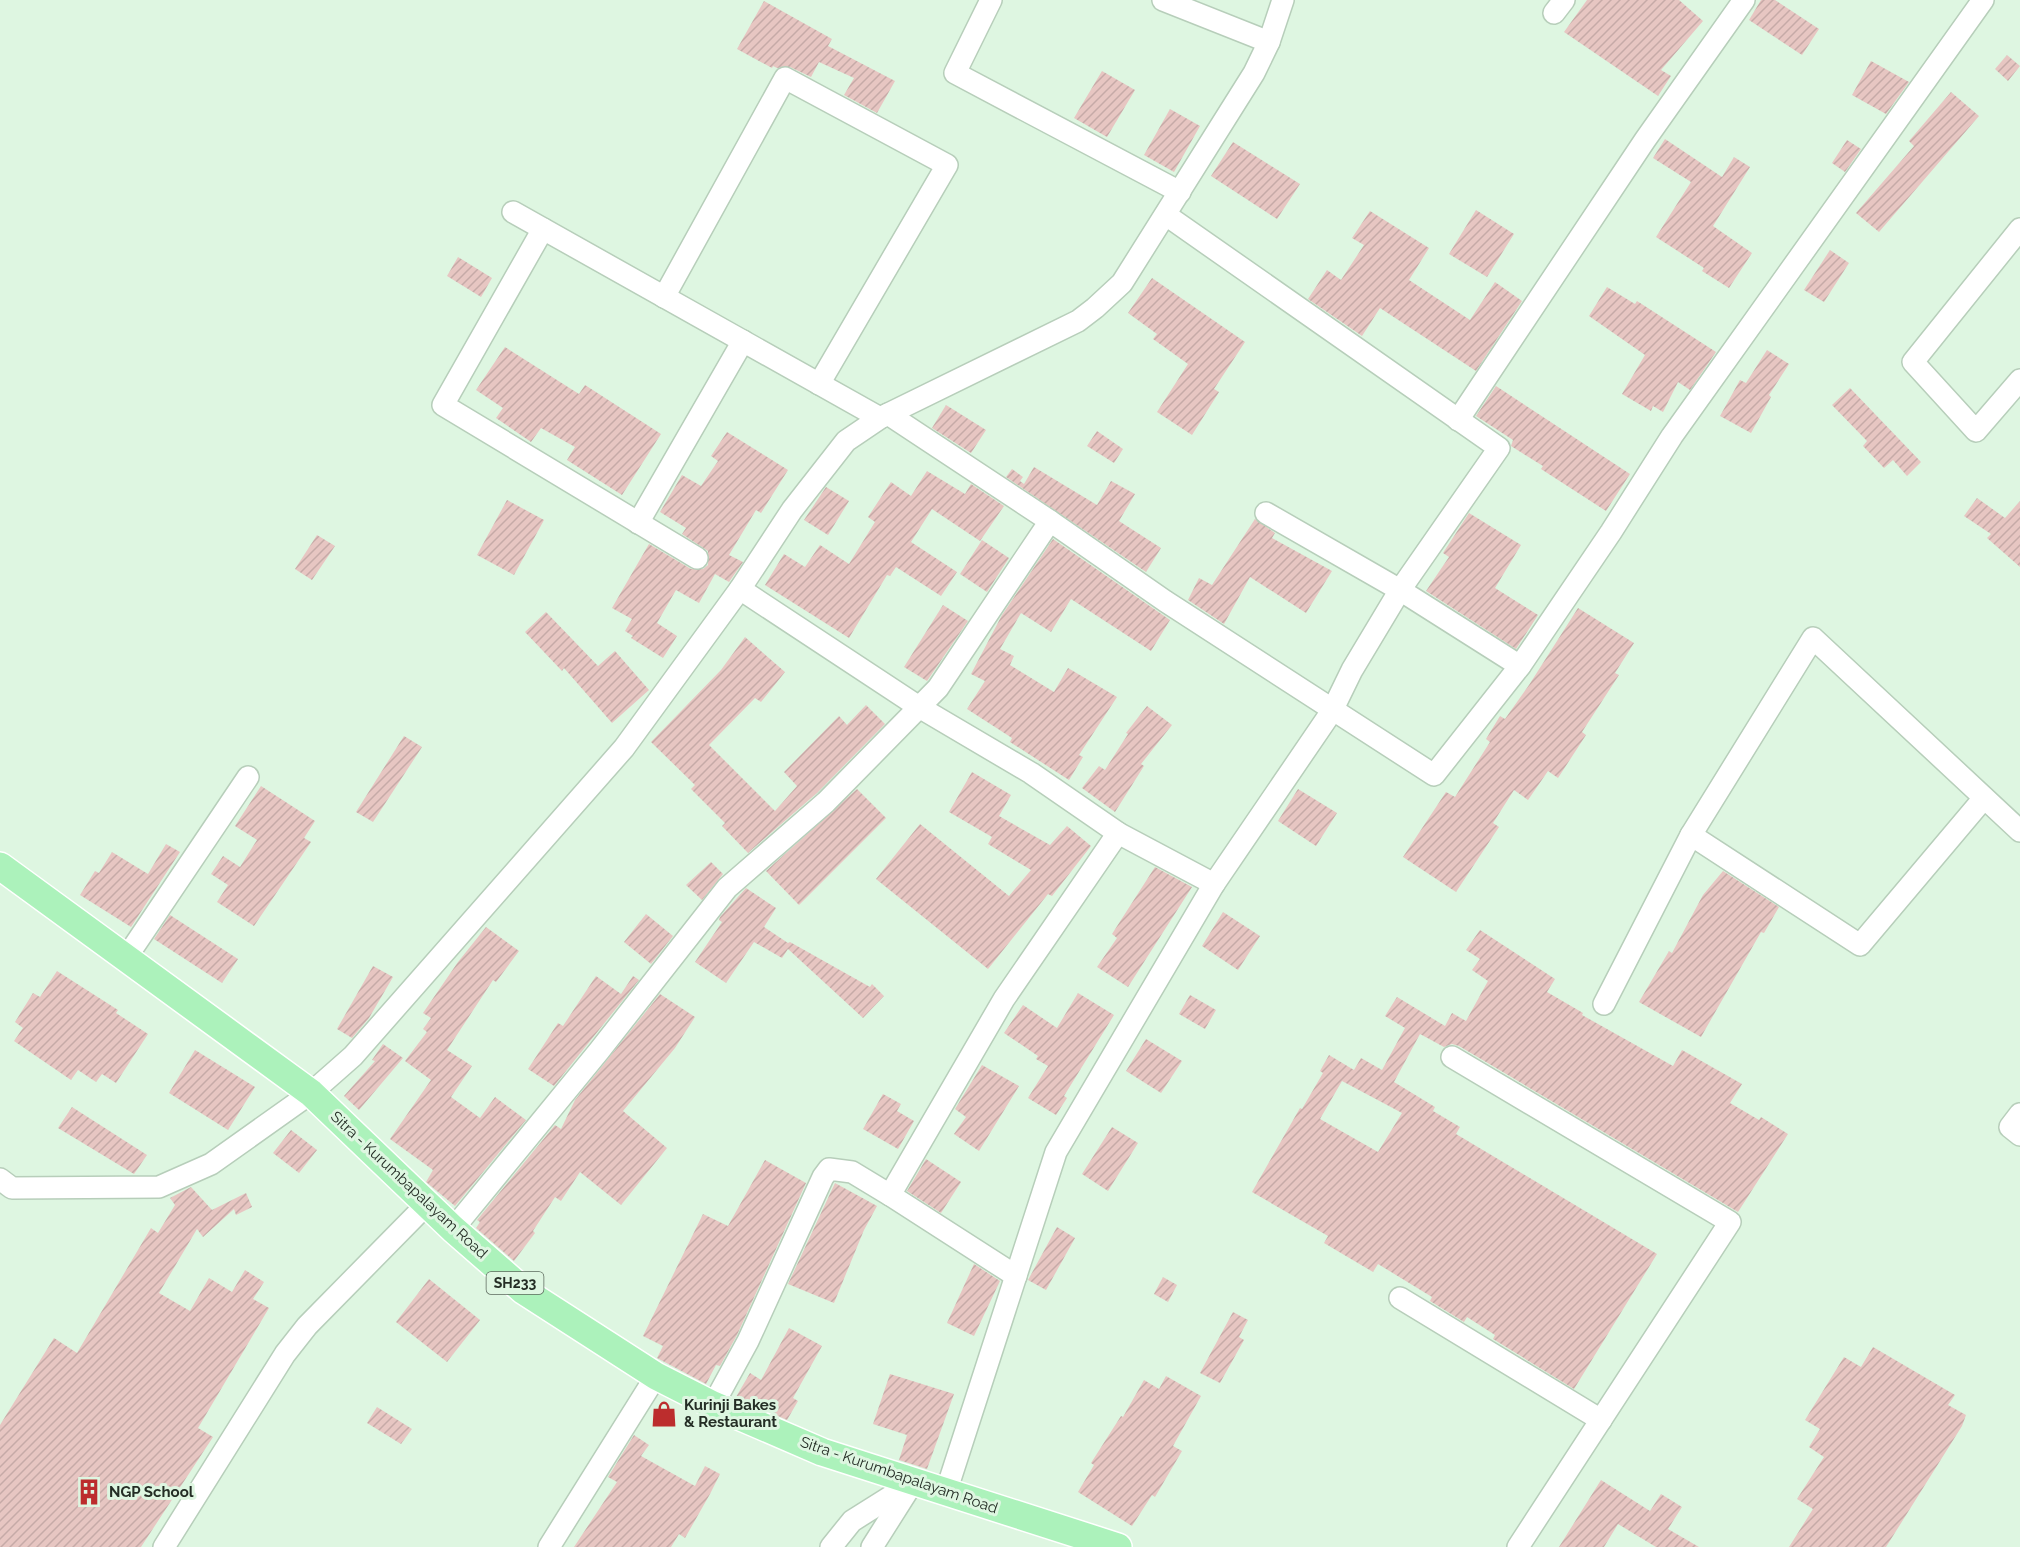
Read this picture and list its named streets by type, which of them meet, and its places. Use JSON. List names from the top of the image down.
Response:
{
  "streets": {
    "main road": ["Sitra - Kurumbapalayam Road", "SH233"]
  },
  "places": {
    "shop": ["Kurinji Bakes & Restaurant"],
    "building": ["NGP School"]
  }
}
